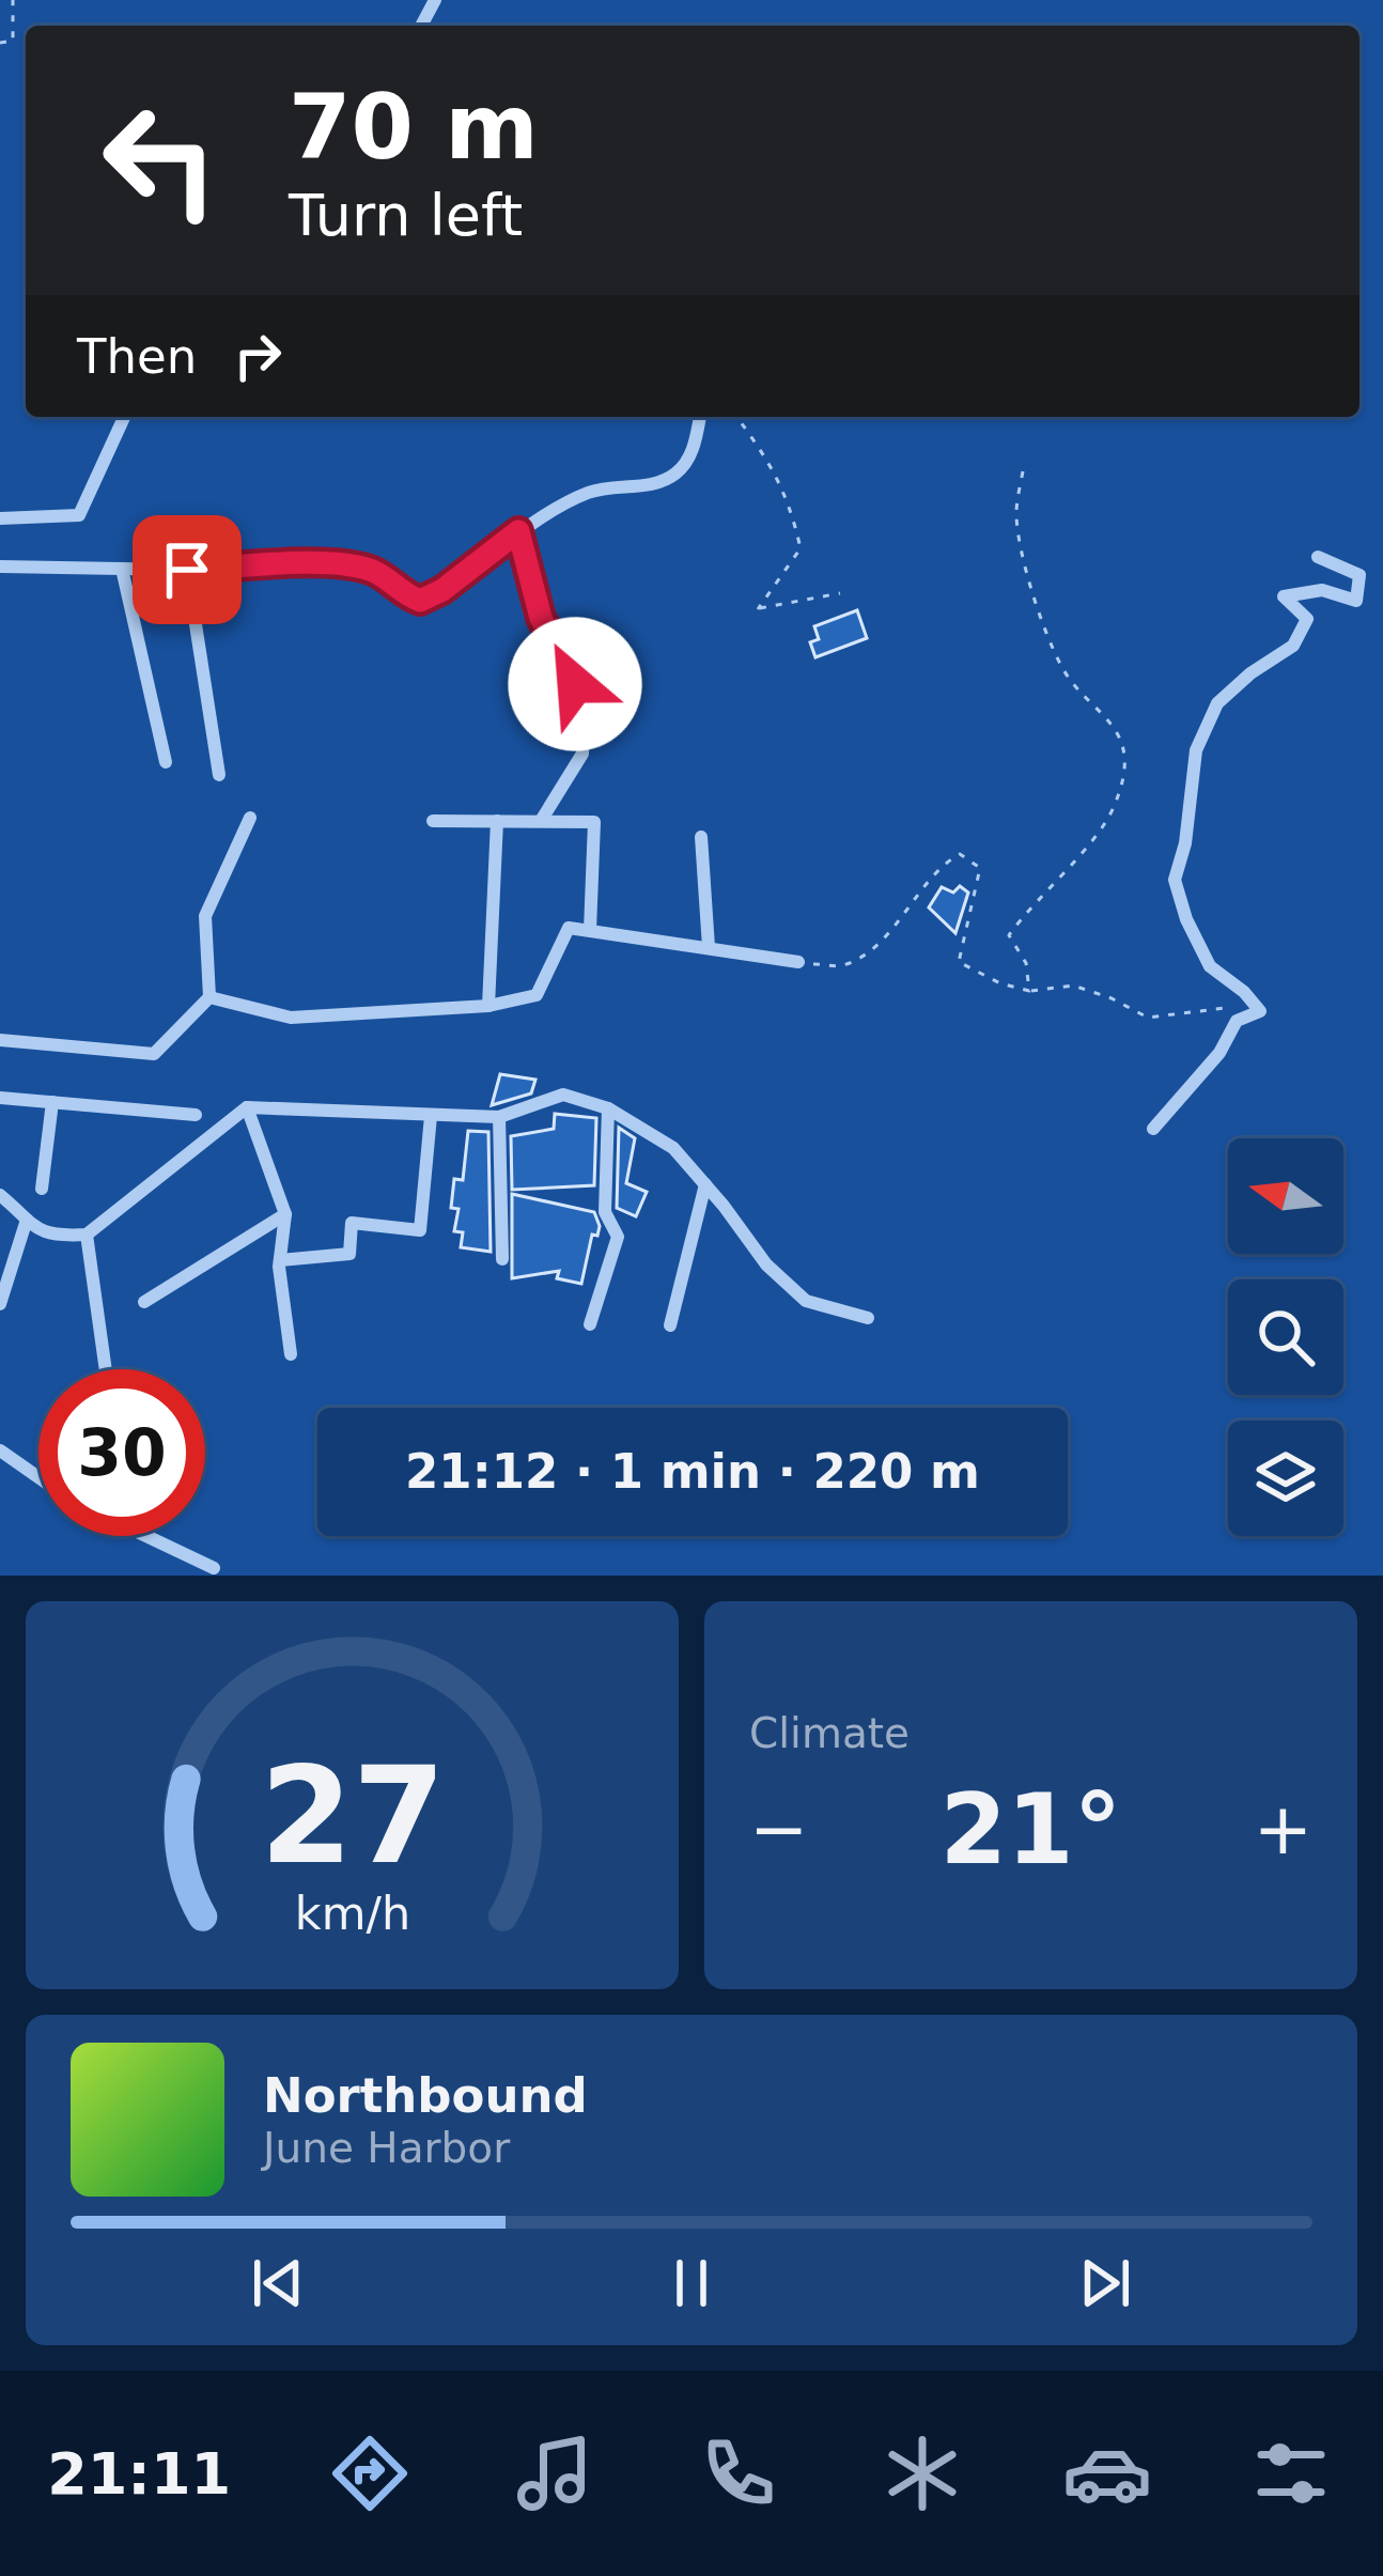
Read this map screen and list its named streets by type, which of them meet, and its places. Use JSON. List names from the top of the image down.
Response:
{
  "north": "left",
  "page": {
    "turn": ["70 m", "Turn left"],
    "then": "Then",
    "limit": "30",
    "trip": "21:12 · 1 min · 220 m",
    "tile": "Climate",
    "heat": ["−", "21°", "+"],
    "song": ["Northbound", "June Harbor"],
    "tabs": "21:11",
    "gauge": ["27", "km/h"]
  }
}
